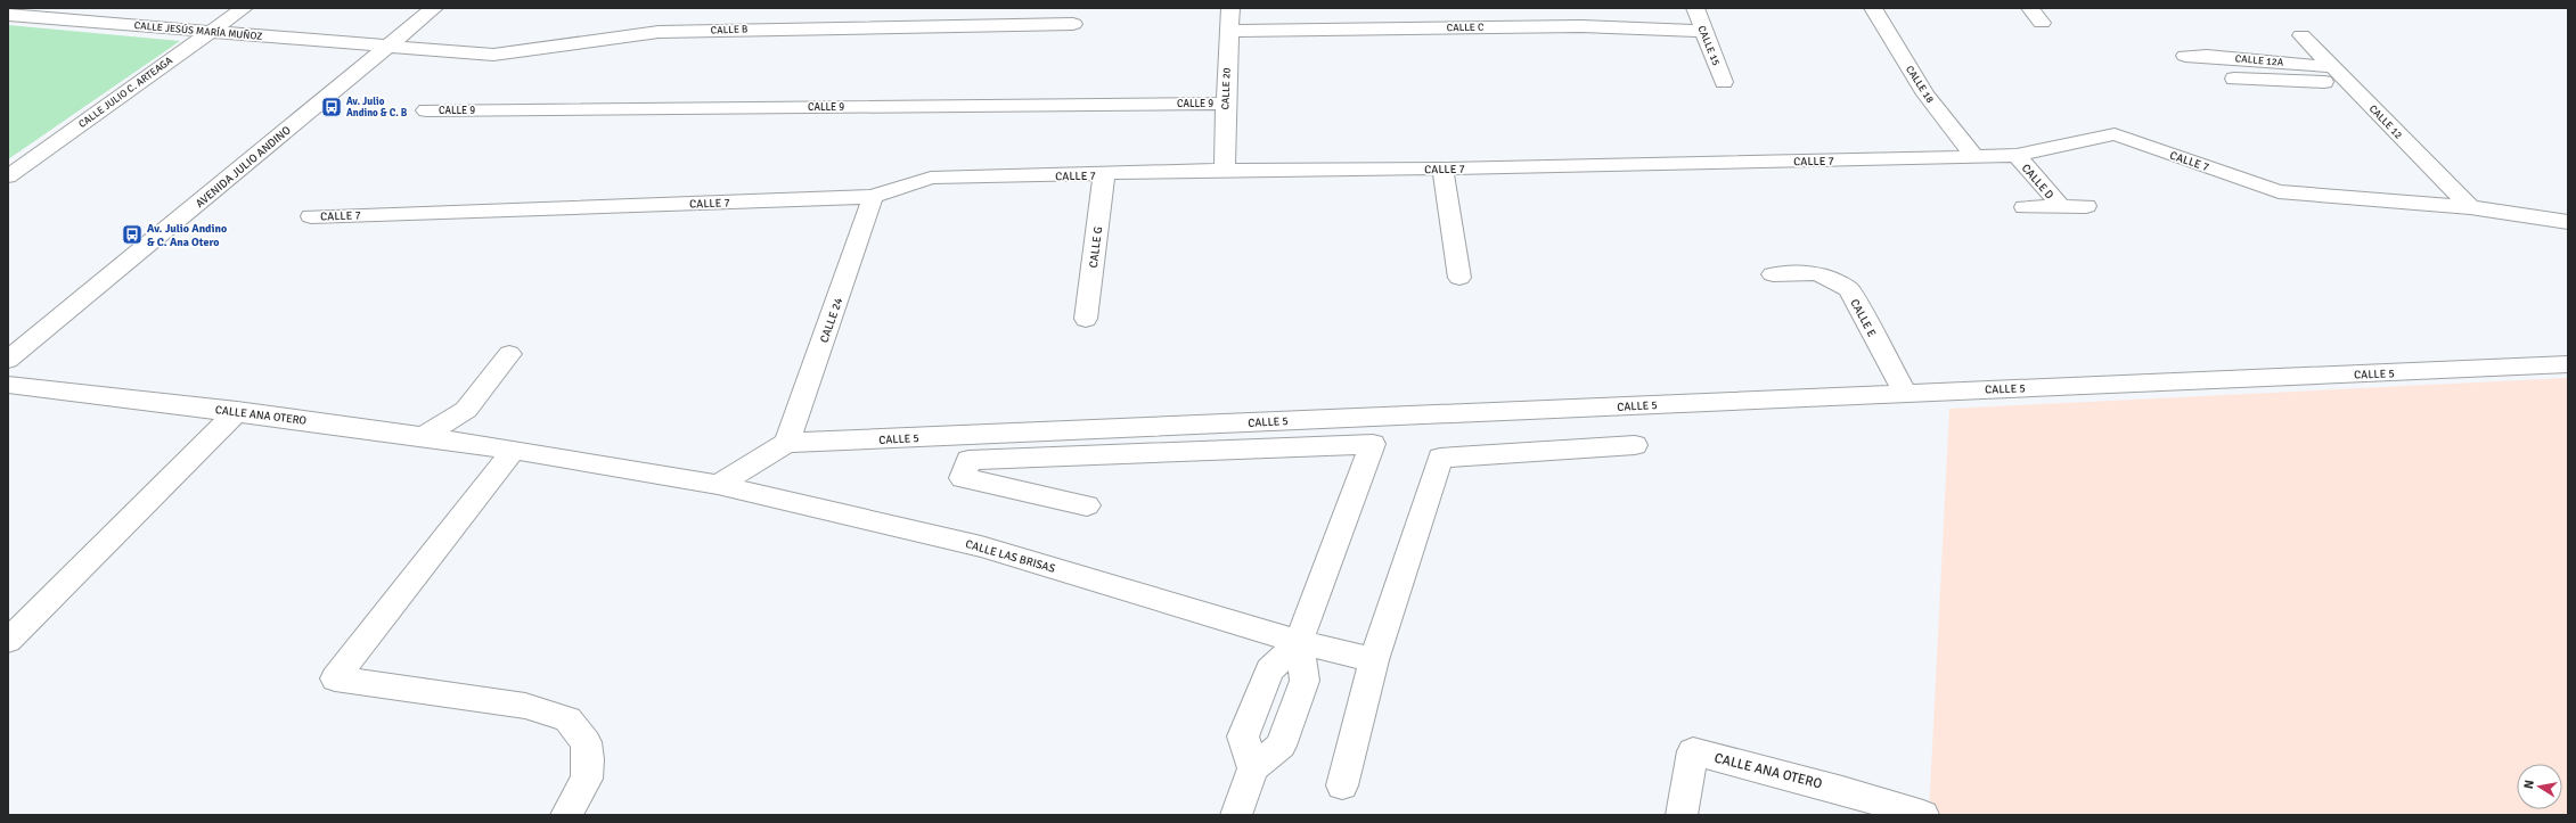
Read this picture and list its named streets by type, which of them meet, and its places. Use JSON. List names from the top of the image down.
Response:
{
  "streets": {
    "street": [
      "CALLE C",
      "CALLE B",
      "CALLE JESÚS MARÍA MUÑOZ",
      "CALLE 15",
      "CALLE 12A",
      "CALLE 18",
      "CALLE 20",
      "CALLE JULIO C. ARTEAGA",
      "CALLE 9",
      "CALLE 12",
      "CALLE 7",
      "AVENIDA JULIO ANDINO",
      "CALLE D",
      "CALLE G",
      "CALLE E",
      "CALLE 24",
      "CALLE 5",
      "CALLE ANA OTERO",
      "CALLE LAS BRISAS"
    ]
  },
  "crossings": [
    ["CALLE C", "CALLE 15"],
    ["CALLE C", "CALLE 20"],
    ["CALLE B", "CALLE JESÚS MARÍA MUÑOZ"],
    ["CALLE B", "AVENIDA JULIO ANDINO"],
    ["CALLE JESÚS MARÍA MUÑOZ", "CALLE JULIO C. ARTEAGA"],
    ["CALLE JESÚS MARÍA MUÑOZ", "AVENIDA JULIO ANDINO"],
    ["CALLE 12A", "CALLE 12"],
    ["CALLE 18", "CALLE 7"],
    ["CALLE 20", "CALLE 9"],
    ["CALLE 20", "CALLE 7"],
    ["CALLE 12", "CALLE 7"],
    ["CALLE 7", "CALLE D"],
    ["CALLE 7", "CALLE G"],
    ["CALLE 7", "CALLE 24"],
    ["CALLE E", "CALLE 5"],
    ["CALLE 24", "CALLE 5"],
    ["CALLE 5", "CALLE LAS BRISAS"],
    ["CALLE ANA OTERO", "CALLE LAS BRISAS"]
  ],
  "places": {
    "bus stop": ["Av. Julio Andino & C. B", "Av. Julio Andino & C. Ana Otero"]
  },
  "north": "left"
}
